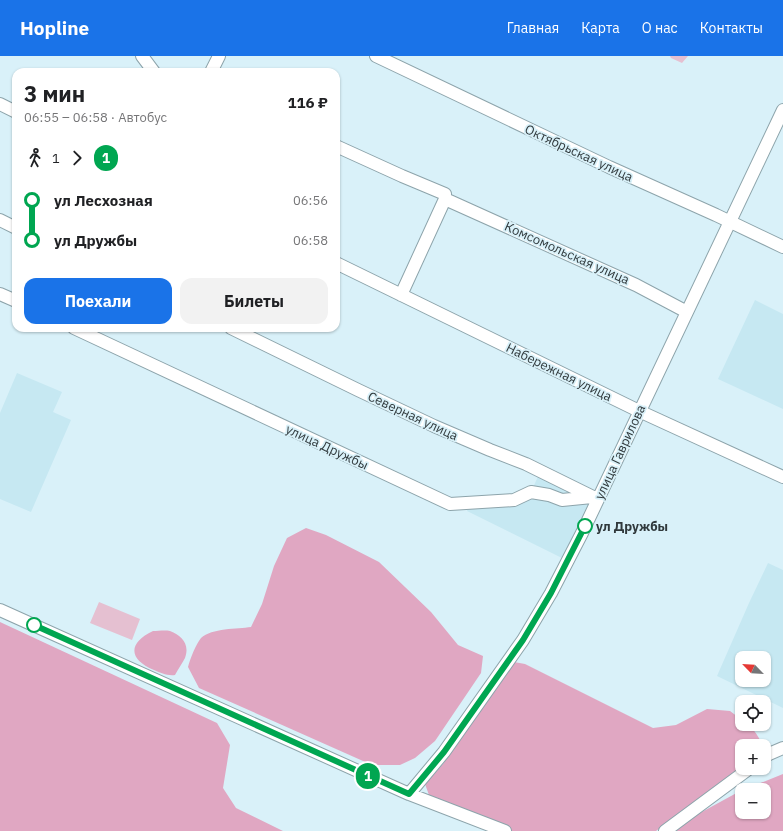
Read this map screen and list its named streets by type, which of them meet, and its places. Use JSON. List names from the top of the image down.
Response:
{
  "streets": {
    "street": [
      "Октябрьская улица",
      "Комсомольская улица",
      "Набережная улица",
      "Северная улица",
      "улица Дружбы",
      "улица Гаврилова"
    ]
  },
  "crossings": [
    ["Октябрьская улица", "улица Гаврилова"],
    ["Комсомольская улица", "улица Гаврилова"],
    ["Набережная улица", "улица Гаврилова"],
    ["Северная улица", "улица Дружбы"],
    ["Северная улица", "улица Гаврилова"],
    ["улица Дружбы", "улица Гаврилова"]
  ],
  "places": ["ул Дружбы"],
  "lines": ["bus line 1"],
  "north": "top left",
  "page": {
    "header": "Hopline",
    "nav": [
      "Главная",
      "Карта",
      "О нас",
      "Контакты"
    ],
    "on_map": "1",
    "heading": ["3 мин", "06:55 – 06:58 · Автобус", "116 ₽"],
    "legs": ["1", "1"],
    "list": [
      {
        "name": "ул Лесхозная",
        "value": "06:56"
      },
      {
        "name": "ул Дружбы",
        "value": "06:58"
      }
    ],
    "buttons": ["Поехали", "Билеты"],
    "map_buttons": ["+", "−"]
  }
}
